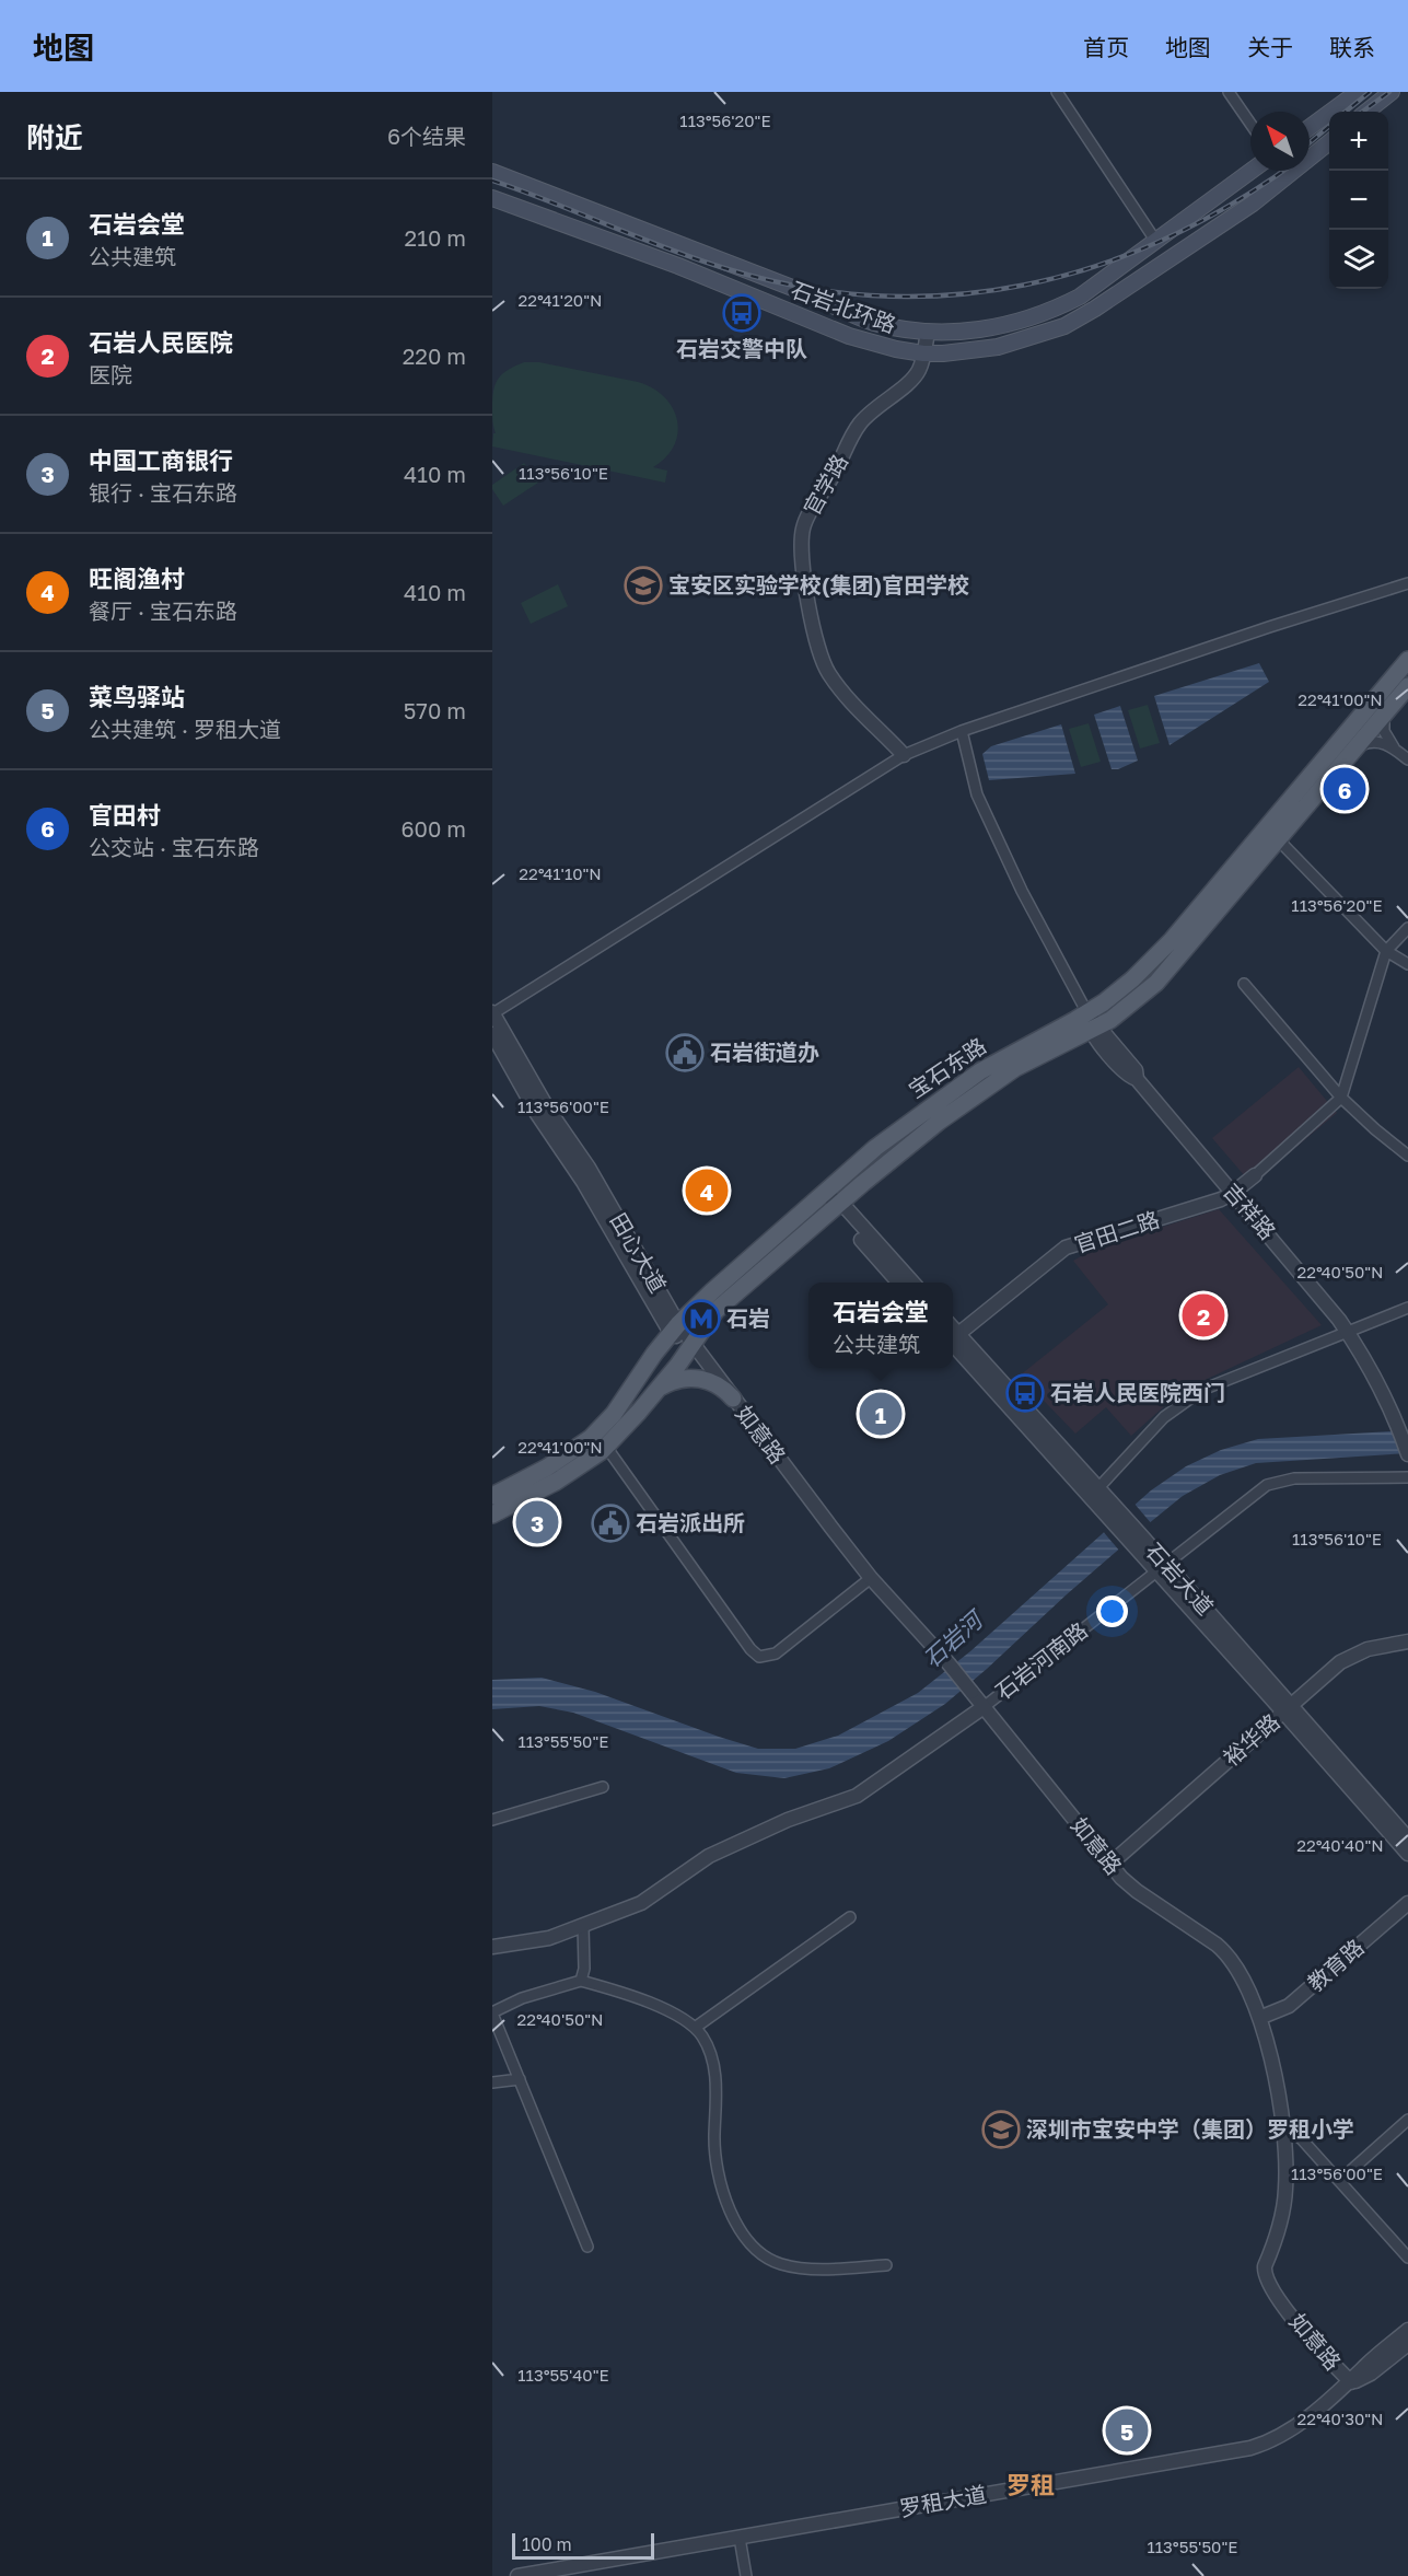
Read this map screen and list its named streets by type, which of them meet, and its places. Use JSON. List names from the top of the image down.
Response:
{
  "streets": {
    "main road": ["石岩北环路", "宝石东路"],
    "street": [
      "官学路",
      "吉祥路",
      "官田二路",
      "田心大道",
      "如意路",
      "石岩大道",
      "石岩河南路",
      "裕华路",
      "教育路",
      "罗租大道"
    ]
  },
  "crossings": [
    ["石岩北环路", "官学路"],
    ["宝石东路", "吉祥路"],
    ["宝石东路", "田心大道"],
    ["宝石东路", "如意路"],
    ["吉祥路", "官田二路"],
    ["官田二路", "石岩大道"],
    ["田心大道", "如意路"],
    ["如意路", "石岩河南路"],
    ["如意路", "裕华路"],
    ["如意路", "教育路"],
    ["如意路", "罗租大道"],
    ["石岩大道", "石岩河南路"],
    ["石岩大道", "裕华路"]
  ],
  "districts": ["罗租"],
  "water": ["石岩河"],
  "places": {
    "bus stop": ["石岩交警中队", "石岩人民医院西门"],
    "school or university": ["宝安区实验学校(集团)官田学校", "深圳市宝安中学（集团）罗租小学"],
    "public building": ["石岩街道办", "石岩派出所"],
    "metro station": ["石岩"]
  },
  "scale_bar": "100 m",
  "north": "top left",
  "page": {
    "header": "地图",
    "nav": [
      "首页",
      "地图",
      "关于",
      "联系"
    ],
    "heading": ["附近", "6个结果"],
    "map_buttons": ["+", "−"],
    "list": [
      {
        "mark": "1",
        "name": "石岩会堂",
        "note": "公共建筑",
        "value": "210 m"
      },
      {
        "mark": "2",
        "name": "石岩人民医院",
        "note": "医院",
        "value": "220 m"
      },
      {
        "mark": "3",
        "name": "中国工商银行",
        "note": "银行 · 宝石东路",
        "value": "410 m"
      },
      {
        "mark": "4",
        "name": "旺阁渔村",
        "note": "餐厅 · 宝石东路",
        "value": "410 m"
      },
      {
        "mark": "5",
        "name": "菜鸟驿站",
        "note": "公共建筑 · 罗租大道",
        "value": "570 m"
      },
      {
        "mark": "6",
        "name": "官田村",
        "note": "公交站 · 宝石东路",
        "value": "600 m"
      }
    ],
    "pins": [
      "6",
      "4",
      "2",
      "1",
      "3",
      "5"
    ],
    "popup": ["石岩会堂", "公共建筑"],
    "scale": "100 m"
  },
  "coordinates": [
    "113°56'20\"E",
    "22°41'20\"N",
    "113°56'10\"E",
    "22°41'00\"N",
    "22°41'10\"N",
    "113°56'00\"E",
    "22°40'50\"N",
    "113°55'50\"E",
    "22°40'40\"N",
    "113°55'40\"E",
    "22°40'30\"N"
  ]
}
